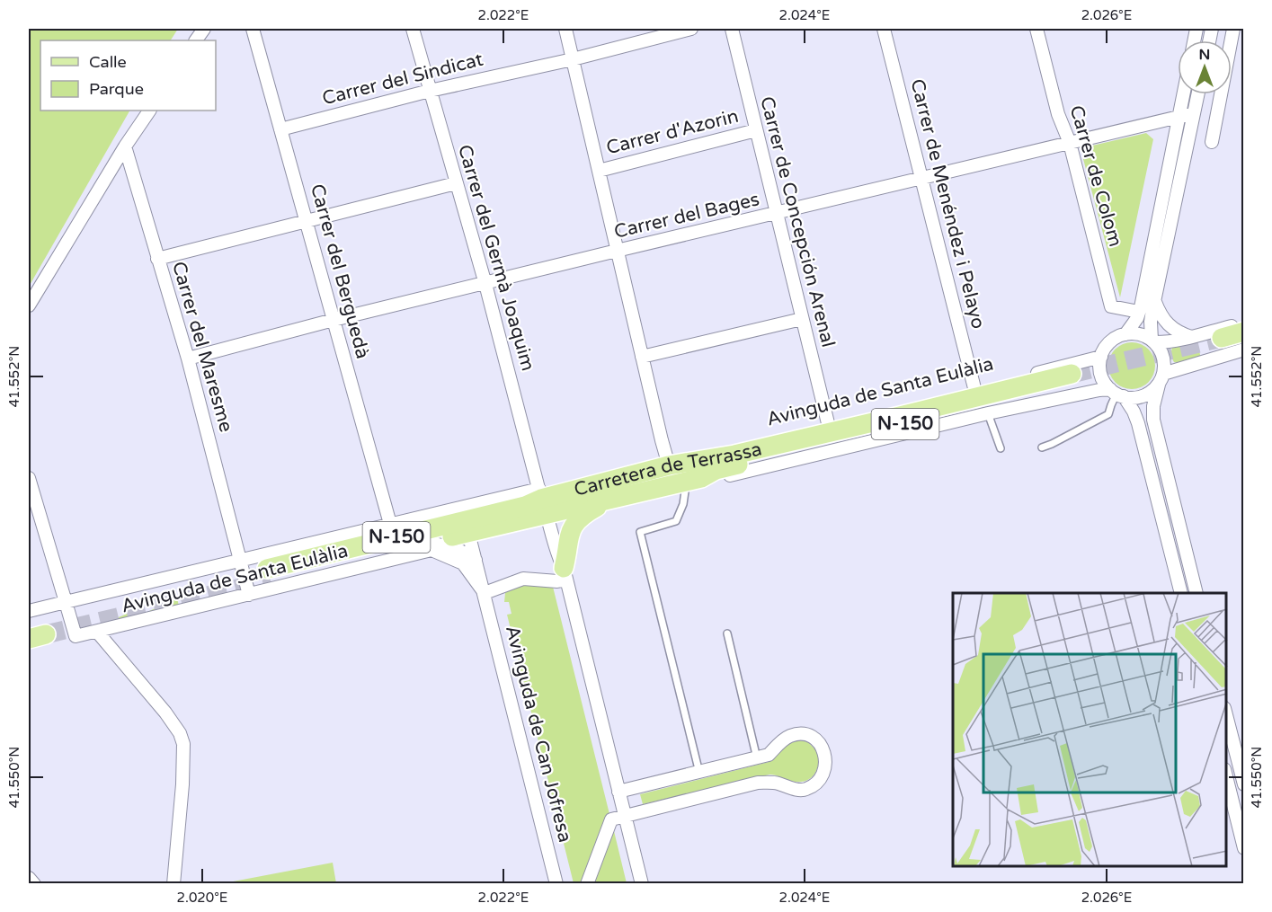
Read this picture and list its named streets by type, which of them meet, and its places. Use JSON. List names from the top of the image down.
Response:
{
  "streets": {
    "main road": ["N-150", "Carretera de Terrassa"],
    "street": [
      "Carrer del Sindicat",
      "Carrer d'Azorin",
      "Carrer de Colom",
      "Carrer de Menéndez i Pelayo",
      "Carrer del Bages",
      "Carrer de Concepción Arenal",
      "Carrer del Germà Joaquim",
      "Carrer del Berguedà",
      "Carrer del Maresme",
      "Avinguda de Santa Eulàlia",
      "Avinguda de Can Jofresa"
    ]
  },
  "crossings": [
    ["Carrer del Sindicat", "Carrer del Germà Joaquim"],
    ["Carrer del Sindicat", "Carrer del Berguedà"],
    ["Carrer d'Azorin", "Carrer de Concepción Arenal"],
    ["Carrer de Colom", "Carrer del Bages"],
    ["Carrer de Menéndez i Pelayo", "Carrer del Bages"],
    ["Carrer de Menéndez i Pelayo", "Avinguda de Santa Eulàlia"],
    ["Carrer del Bages", "Carrer de Concepción Arenal"],
    ["Carrer del Bages", "Carrer del Germà Joaquim"],
    ["Carrer del Bages", "Carrer del Berguedà"],
    ["Carrer del Bages", "Carrer del Maresme"],
    ["Carrer de Concepción Arenal", "Avinguda de Santa Eulàlia"],
    ["Carrer del Germà Joaquim", "Avinguda de Santa Eulàlia"],
    ["Carrer del Germà Joaquim", "Carretera de Terrassa"],
    ["Carrer del Berguedà", "Avinguda de Santa Eulàlia"],
    ["Carrer del Maresme", "Avinguda de Santa Eulàlia"],
    ["Avinguda de Santa Eulàlia", "Carretera de Terrassa"],
    ["Avinguda de Santa Eulàlia", "Avinguda de Can Jofresa"],
    ["Carretera de Terrassa", "Avinguda de Can Jofresa"]
  ],
  "legend": ["Calle", "Parque"],
  "north": "top",
  "coordinates": [
    "2.022°E",
    "2.024°E",
    "2.026°E",
    "41.552°N",
    "41.550°N",
    "2.020°E"
  ]
}
